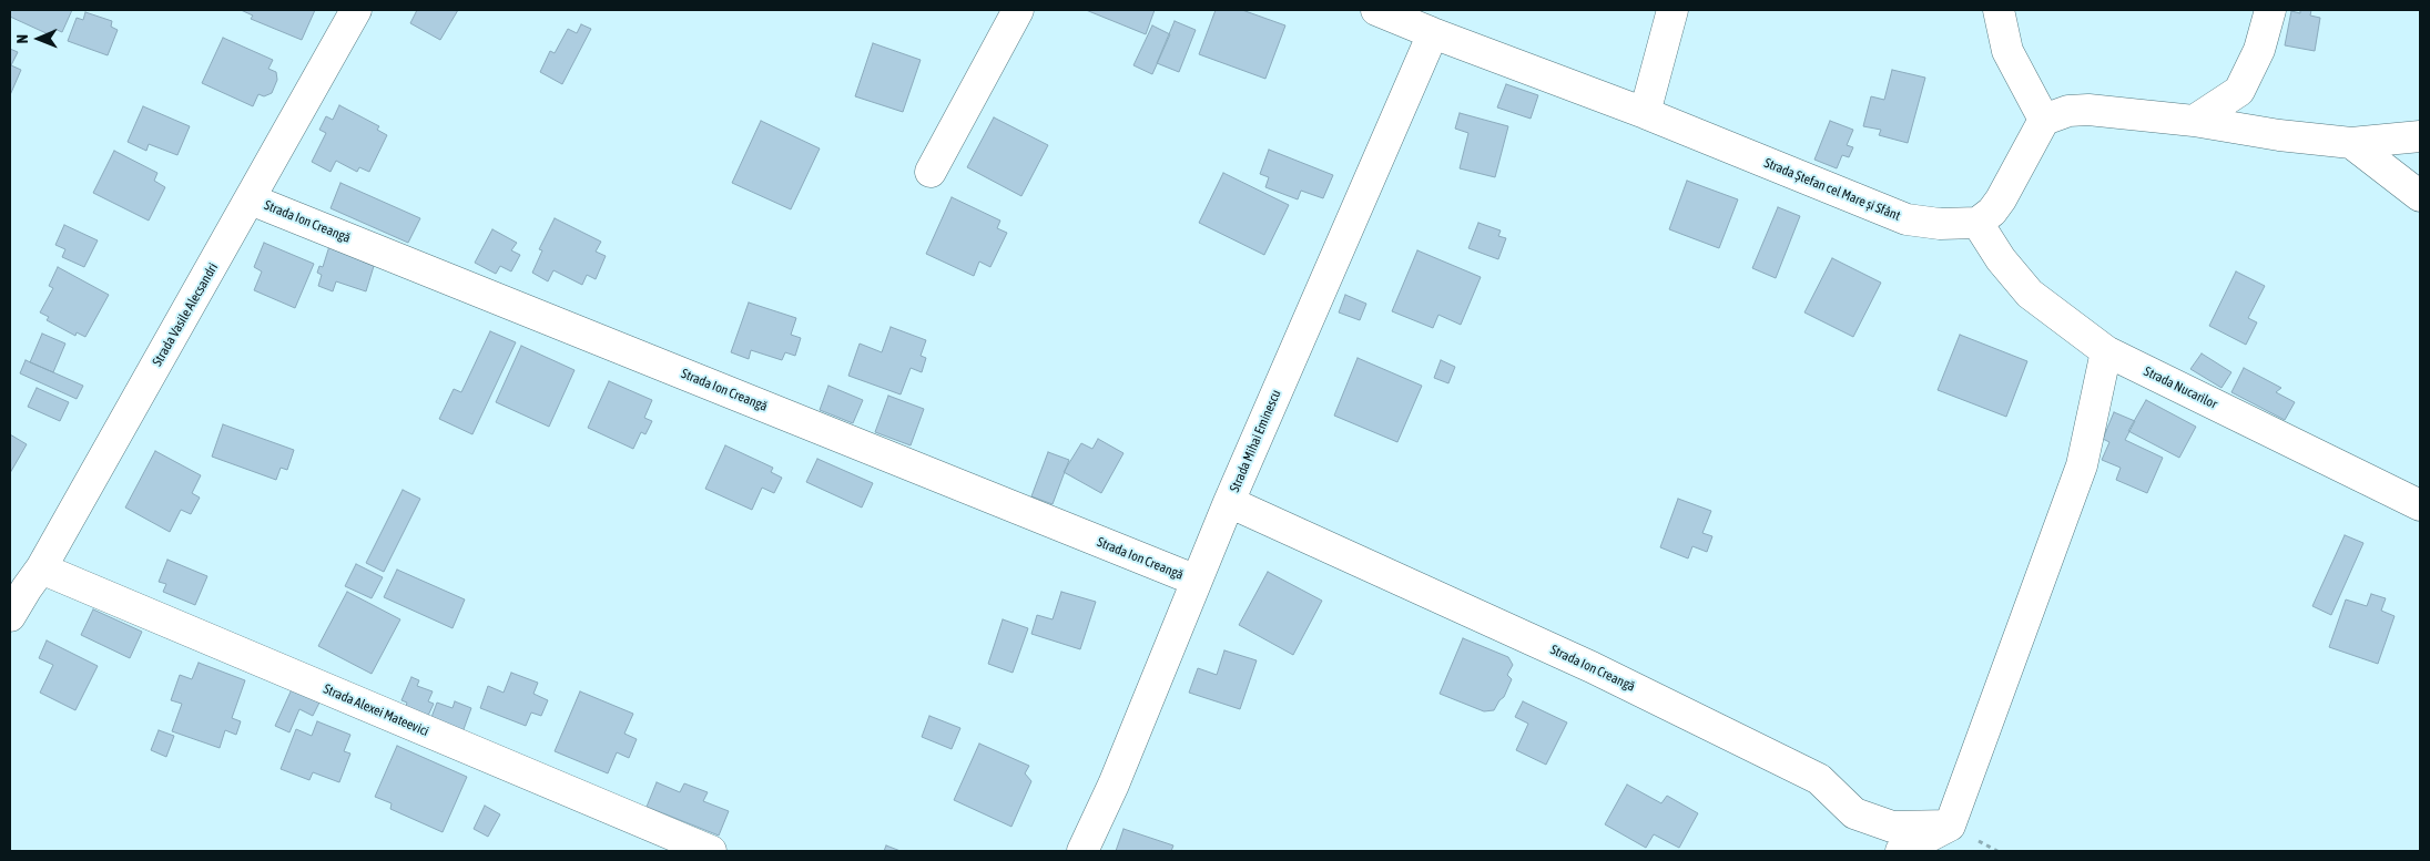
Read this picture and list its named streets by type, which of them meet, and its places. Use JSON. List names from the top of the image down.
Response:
{
  "streets": {
    "street": [
      "Strada Ștefan cel Mare și Sfânt",
      "Strada Ion Creangă",
      "Strada Vasile Alecsandri",
      "Strada Nucarilor",
      "Strada Mihai Eminescu",
      "Strada Alexei Mateevici"
    ]
  },
  "crossings": [
    ["Strada Ștefan cel Mare și Sfânt", "Strada Nucarilor"],
    ["Strada Ștefan cel Mare și Sfânt", "Strada Mihai Eminescu"],
    ["Strada Ion Creangă", "Strada Vasile Alecsandri"],
    ["Strada Ion Creangă", "Strada Mihai Eminescu"],
    ["Strada Vasile Alecsandri", "Strada Alexei Mateevici"]
  ],
  "north": "left"
}
